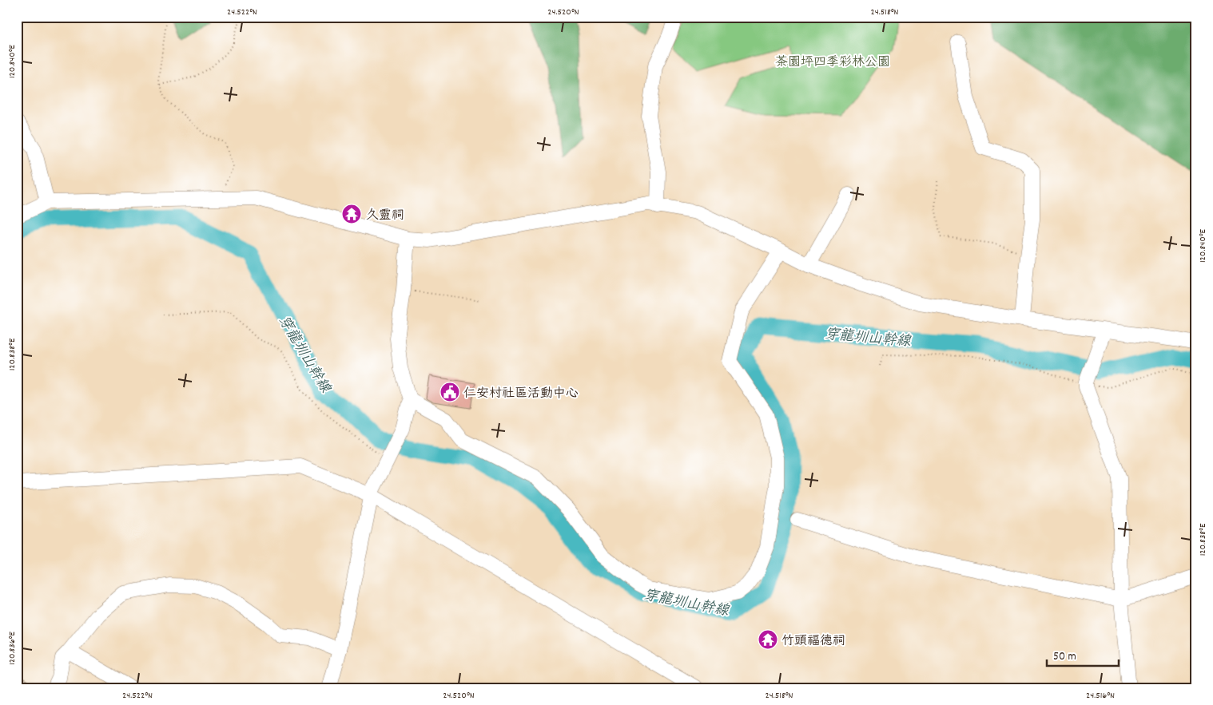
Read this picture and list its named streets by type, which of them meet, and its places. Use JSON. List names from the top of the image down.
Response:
{
  "water": ["穿龍圳山幹線"],
  "parks": ["茶園坪四季彩林公園"],
  "places": {
    "temple": ["久靈祠", "竹頭福德祠"],
    "public building": ["仁安村社區活動中心"]
  },
  "scale_bar": "50 m",
  "coordinates": [
    "24.522°N",
    "24.520°N",
    "24.518°N",
    "120.840°E",
    "120.838°E",
    "120.836°E",
    "24.516°N"
  ]
}
